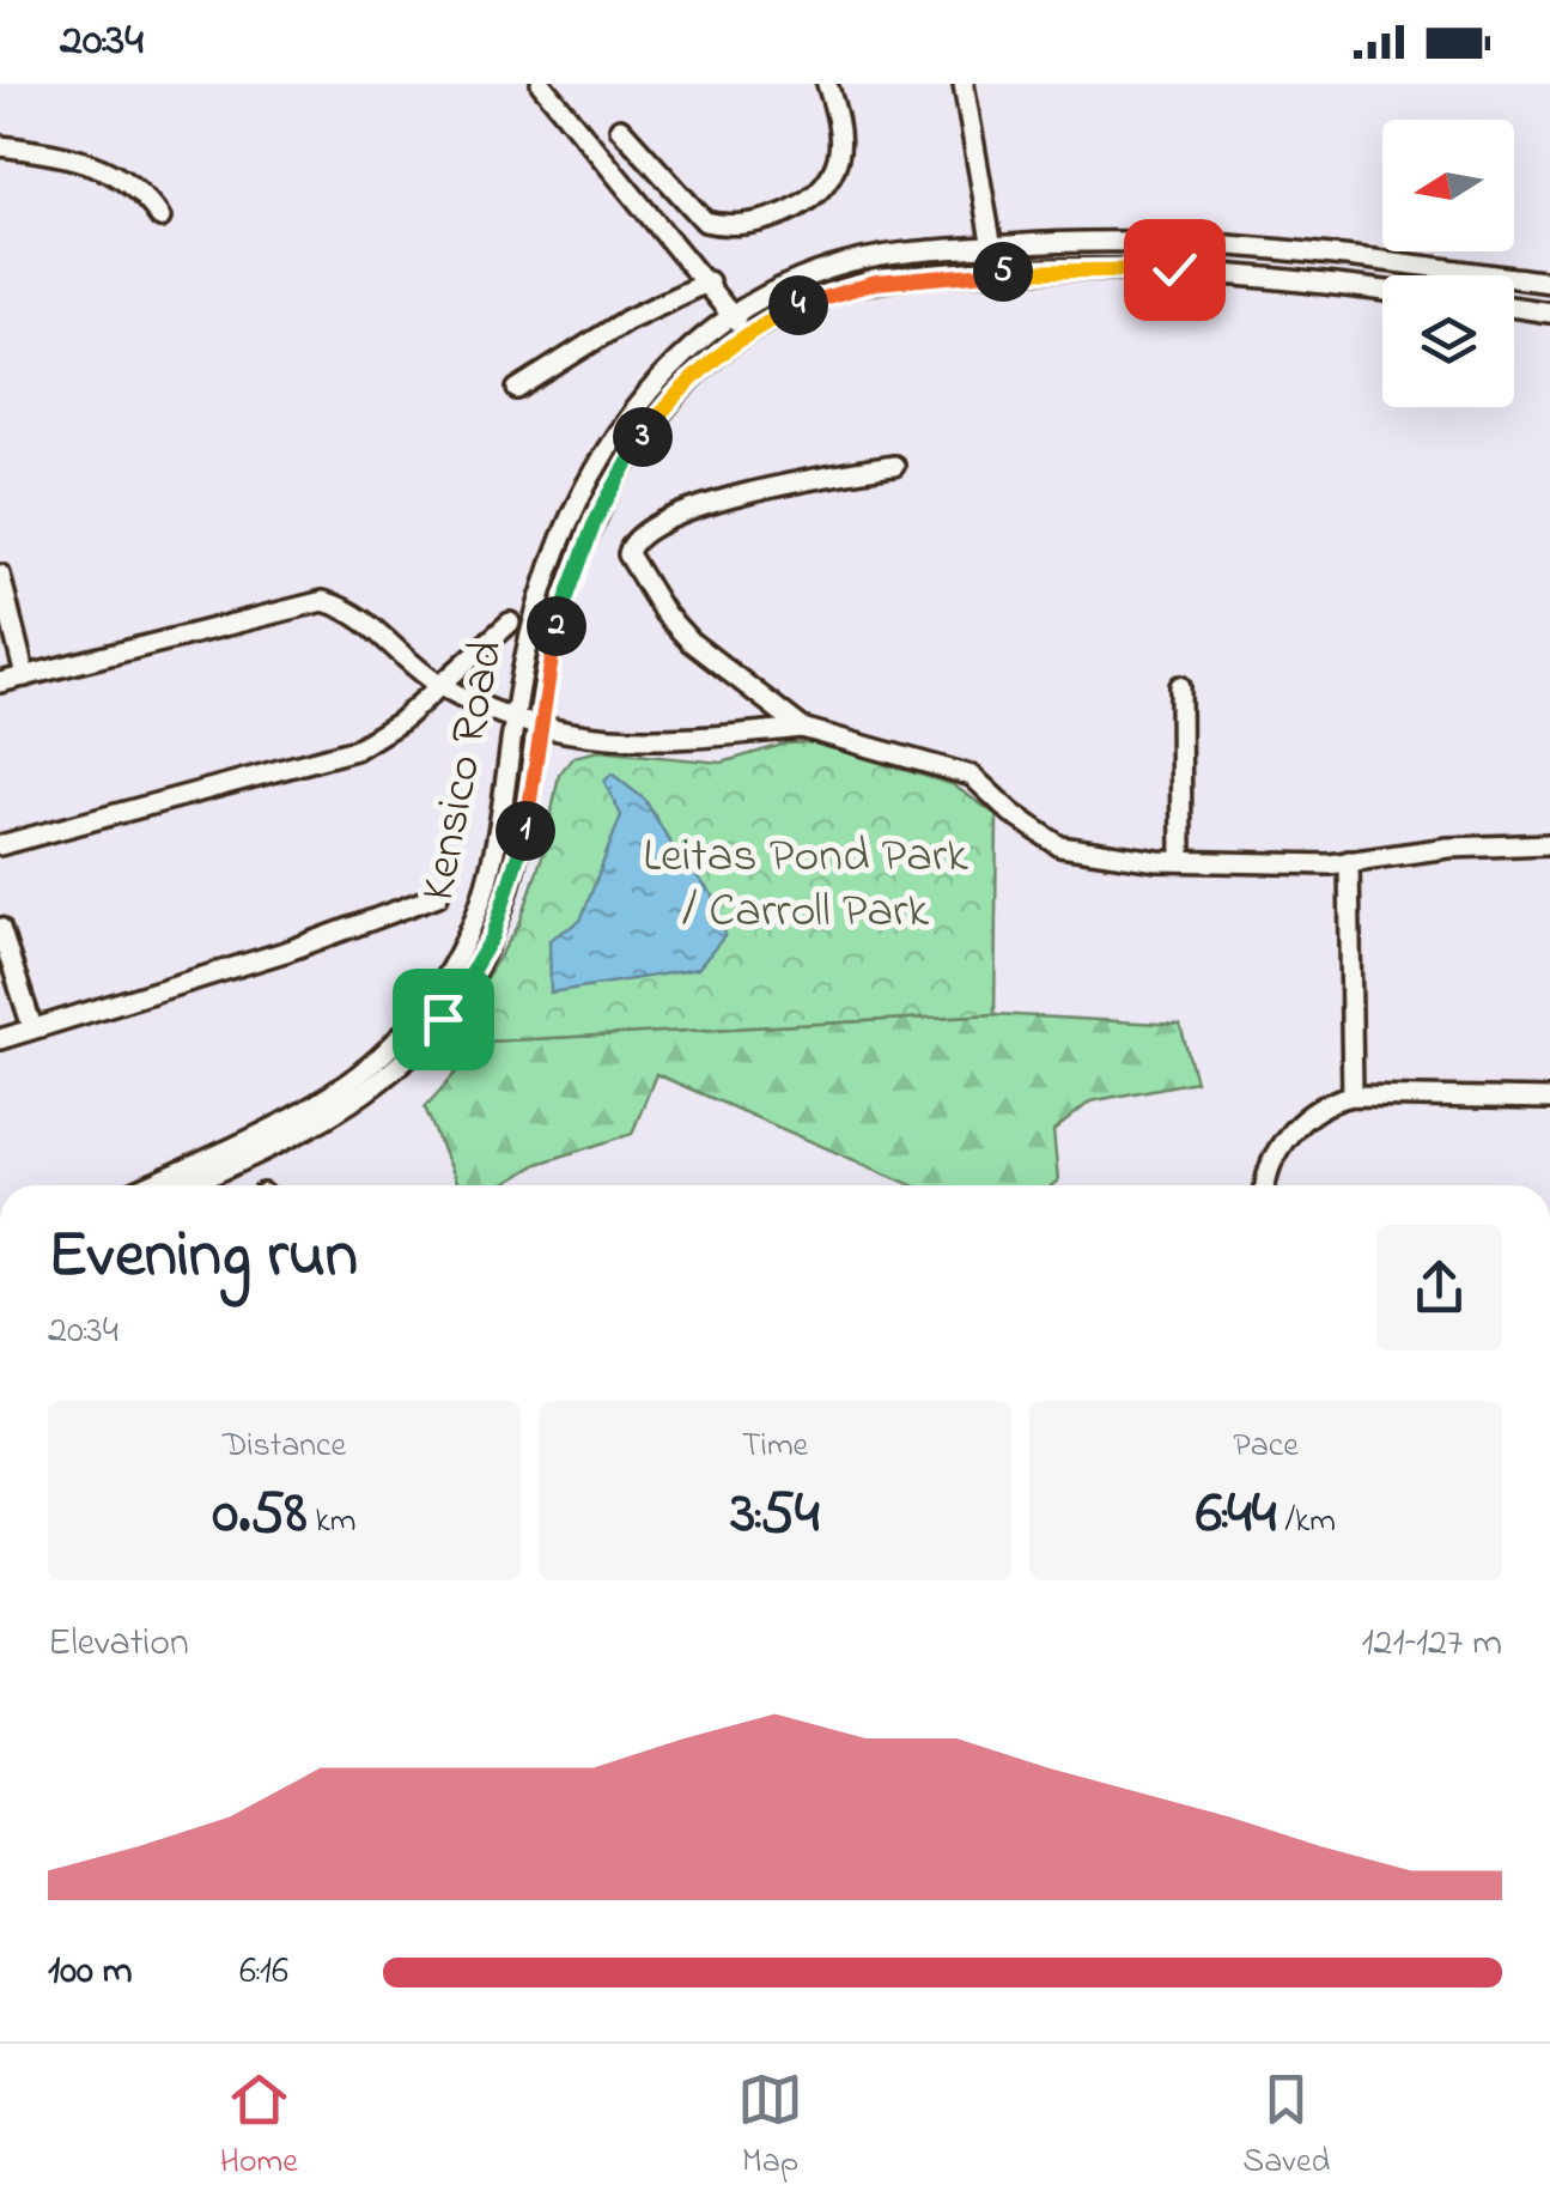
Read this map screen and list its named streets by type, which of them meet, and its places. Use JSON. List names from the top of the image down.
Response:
{
  "streets": {
    "street": ["Kensico Road"]
  },
  "parks": ["Leitas Pond Park / Carroll Park"],
  "north": "left",
  "page": {
    "status": "20:34",
    "pins": [
      "5",
      "4",
      "3",
      "2",
      "1"
    ],
    "heading": ["Evening run", "20:34"],
    "stats": [
      ["Distance", "0.58 km"],
      ["Time", "3:54"],
      ["Pace", "6:44 /km"]
    ],
    "chart": ["Elevation", "121–127 m"],
    "list": [
      {
        "name": "100 m",
        "note": "6:16"
      }
    ],
    "tabs": ["Home", "Map", "Saved"]
  }
}
